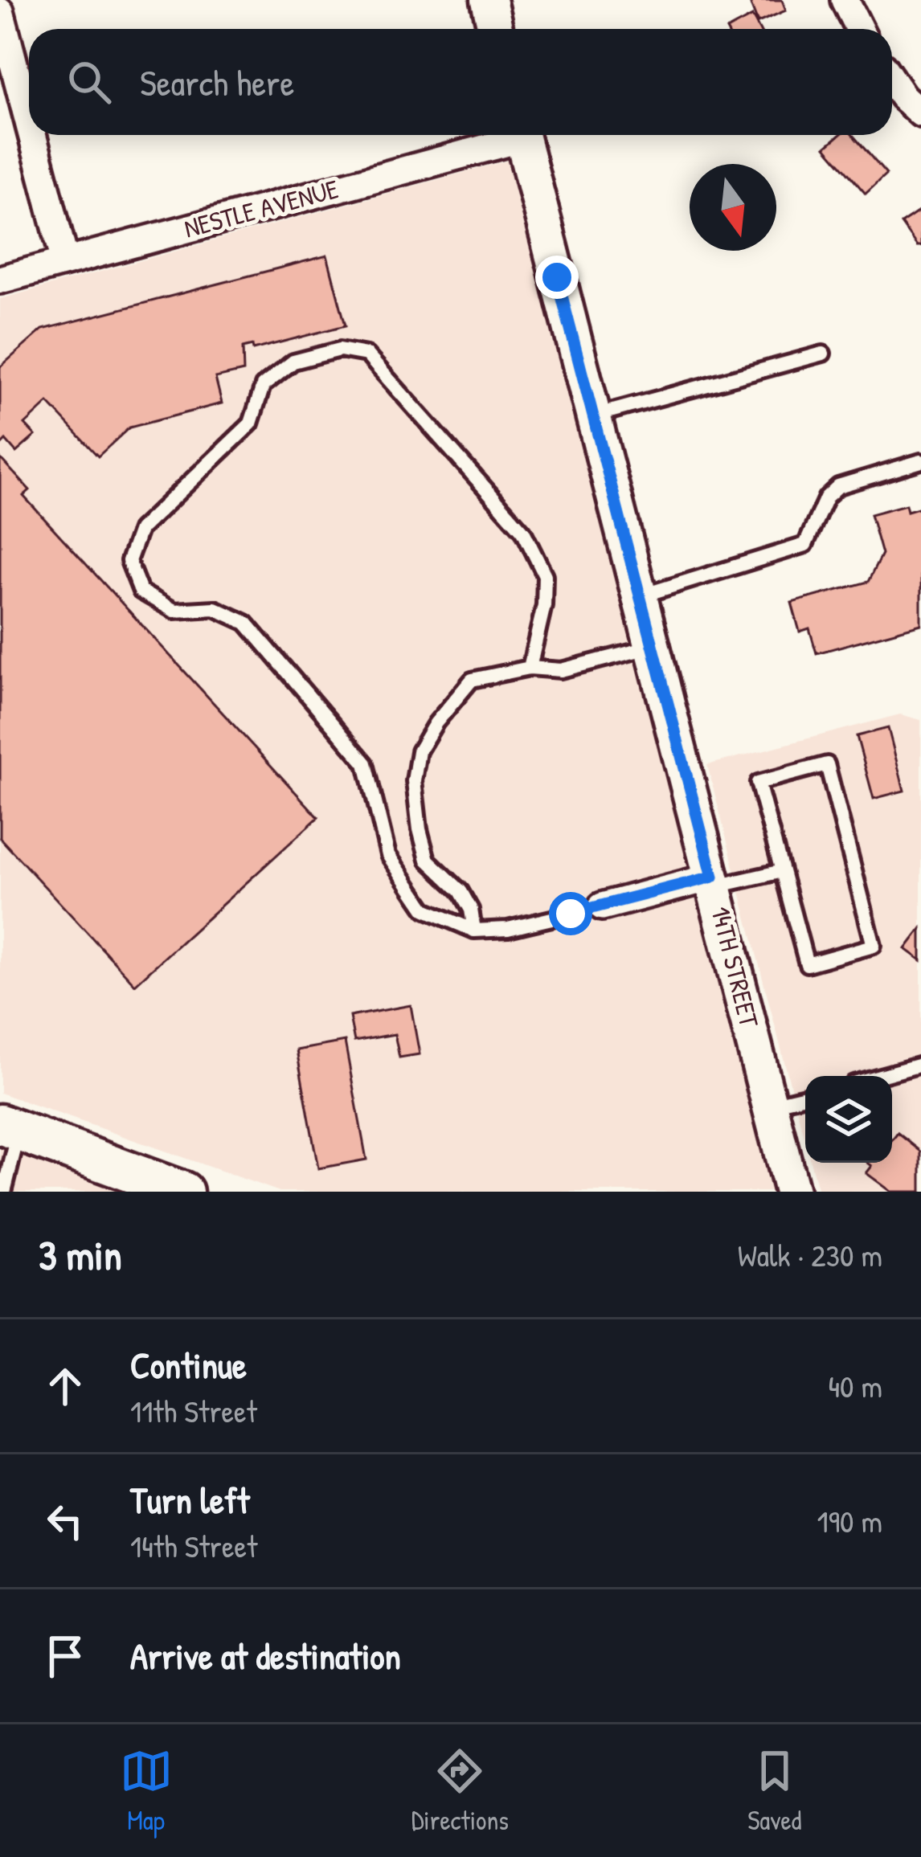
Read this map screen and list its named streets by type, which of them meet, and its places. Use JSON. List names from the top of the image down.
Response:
{
  "streets": {
    "street": ["NESTLE AVENUE", "14TH STREET"]
  },
  "north": "bottom",
  "page": {
    "search": "Search here",
    "heading": ["3 min", "Walk · 230 m"],
    "list": [
      ["Continue", "11th Street", "40 m"],
      ["Turn left", "14th Street", "190 m"],
      "Arrive at destination"
    ],
    "nav": ["Map", "Directions", "Saved"]
  }
}
